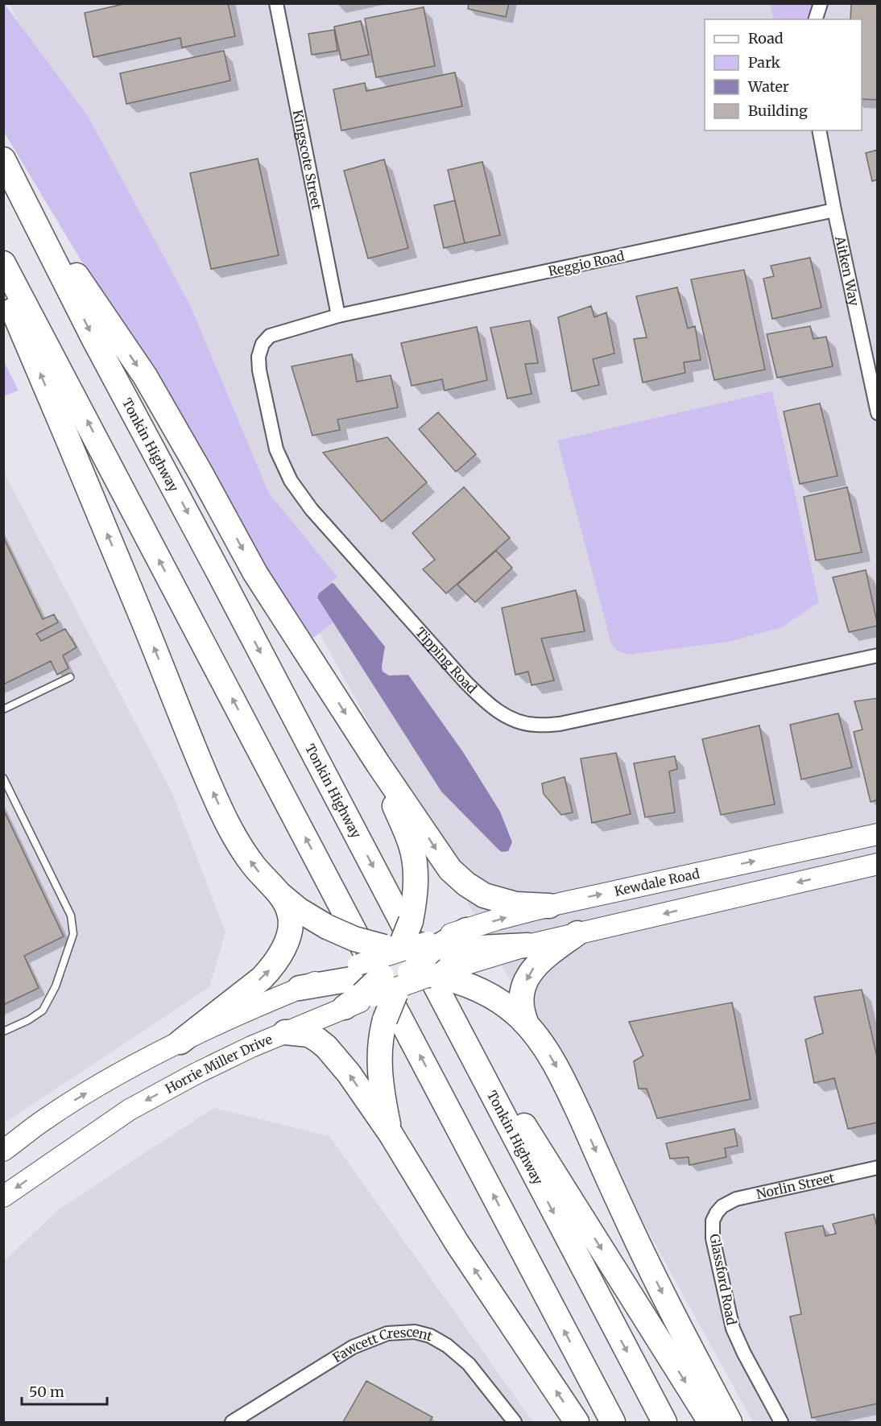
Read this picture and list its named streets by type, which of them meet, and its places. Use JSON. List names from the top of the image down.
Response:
{
  "streets": {
    "highway": ["Tonkin Highway"],
    "main road": ["Kewdale Road", "Horrie Miller Drive"],
    "street": [
      "Kingscote Street",
      "Reggio Road",
      "Aitken Way",
      "Tipping Road",
      "Norlin Street",
      "Glassford Road",
      "Fawcett Crescent"
    ]
  },
  "crossings": [
    ["Kingscote Street", "Reggio Road"],
    ["Kingscote Street", "Tipping Road"],
    ["Reggio Road", "Aitken Way"],
    ["Reggio Road", "Tipping Road"],
    ["Norlin Street", "Glassford Road"]
  ],
  "legend": [
    "Road",
    "Park",
    "Water",
    "Building"
  ],
  "scale_bar": "50 m"
}
